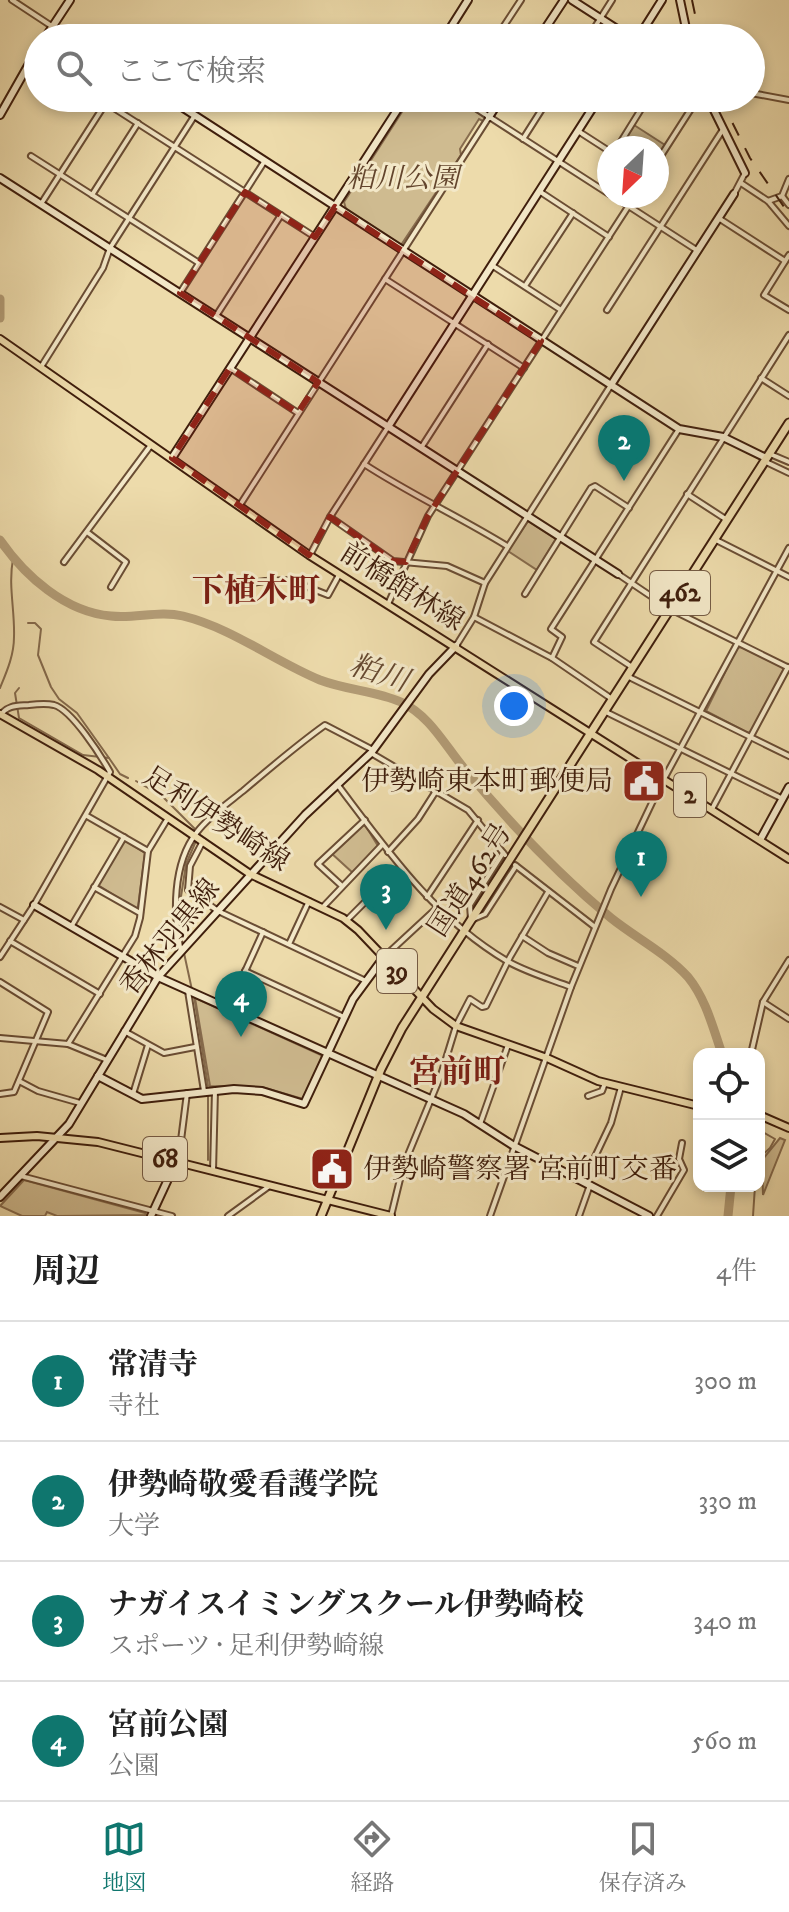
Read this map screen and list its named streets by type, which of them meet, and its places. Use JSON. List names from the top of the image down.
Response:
{
  "streets": {
    "highway": ["462", "国道462号"],
    "main road": [
      "前橋館林線",
      "2",
      "足利伊勢崎線",
      "39",
      "68"
    ],
    "street": ["香林羽黒線"]
  },
  "crossings": [
    ["前橋館林線", "国道462号"],
    ["前橋館林線", "香林羽黒線"],
    ["足利伊勢崎線", "国道462号"],
    ["足利伊勢崎線", "香林羽黒線"],
    ["国道462号", "68"],
    ["香林羽黒線", "68"]
  ],
  "districts": ["下植木町", "宮前町"],
  "water": ["粕川"],
  "parks": ["粕川公園"],
  "places": {
    "public building": ["伊勢崎東本町郵便局", "伊勢崎警察署 宮前町交番"]
  },
  "north": "bottom left",
  "page": {
    "search": "ここで検索",
    "pins": [
      "2",
      "1",
      "3",
      "4"
    ],
    "heading": ["周辺", "4件"],
    "list": [
      {
        "mark": "1",
        "name": "常清寺",
        "note": "寺社",
        "value": "300 m"
      },
      {
        "mark": "2",
        "name": "伊勢崎敬愛看護学院",
        "note": "大学",
        "value": "330 m"
      },
      {
        "mark": "3",
        "name": "ナガイスイミングスクール伊勢崎校",
        "note": "スポーツ · 足利伊勢崎線",
        "value": "340 m"
      },
      {
        "mark": "4",
        "name": "宮前公園",
        "note": "公園",
        "value": "560 m"
      }
    ],
    "nav": ["地図", "経路", "保存済み"]
  }
}
